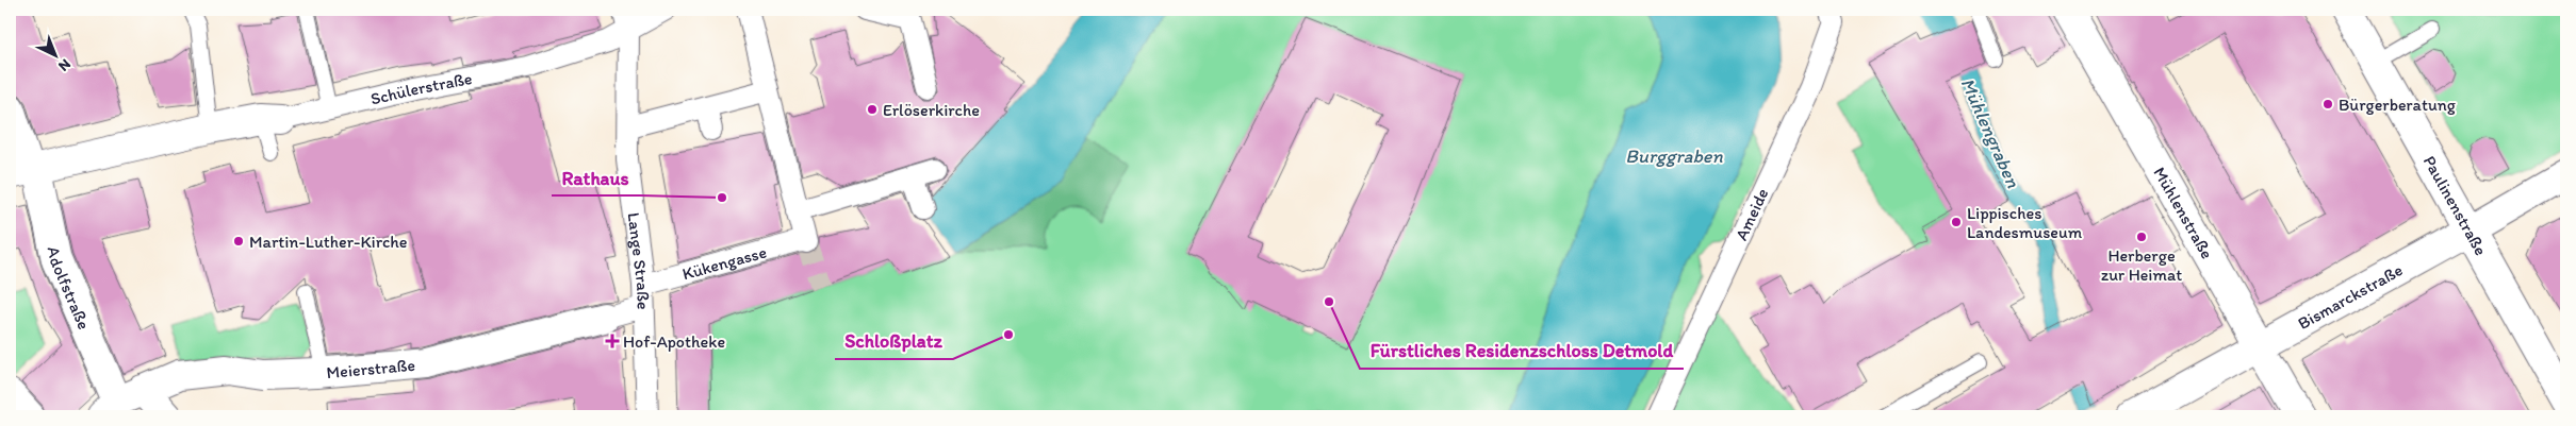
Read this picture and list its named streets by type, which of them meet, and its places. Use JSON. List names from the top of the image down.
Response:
{
  "streets": {
    "street": [
      "Schülerstraße",
      "Paulinenstraße",
      "Mühlenstraße",
      "Ameide",
      "Lange Straße",
      "Kükengasse",
      "Adolfstraße",
      "Bismarckstraße",
      "Meierstraße"
    ]
  },
  "crossings": [
    ["Schülerstraße", "Lange Straße"],
    ["Schülerstraße", "Adolfstraße"],
    ["Paulinenstraße", "Bismarckstraße"],
    ["Mühlenstraße", "Bismarckstraße"],
    ["Lange Straße", "Kükengasse"],
    ["Lange Straße", "Meierstraße"],
    ["Adolfstraße", "Meierstraße"]
  ],
  "water": ["Mühlengraben", "Burggraben"],
  "places": {
    "other": [
      "Bürgerberatung",
      "Erlöserkirche",
      "Rathaus",
      "Lippisches Landesmuseum",
      "Herberge zur Heimat",
      "Martin-Luther-Kirche",
      "Fürstliches Residenzschloss Detmold",
      "Schloßplatz"
    ],
    "health": ["Hof-Apotheke"]
  },
  "north": "bottom right"
}
